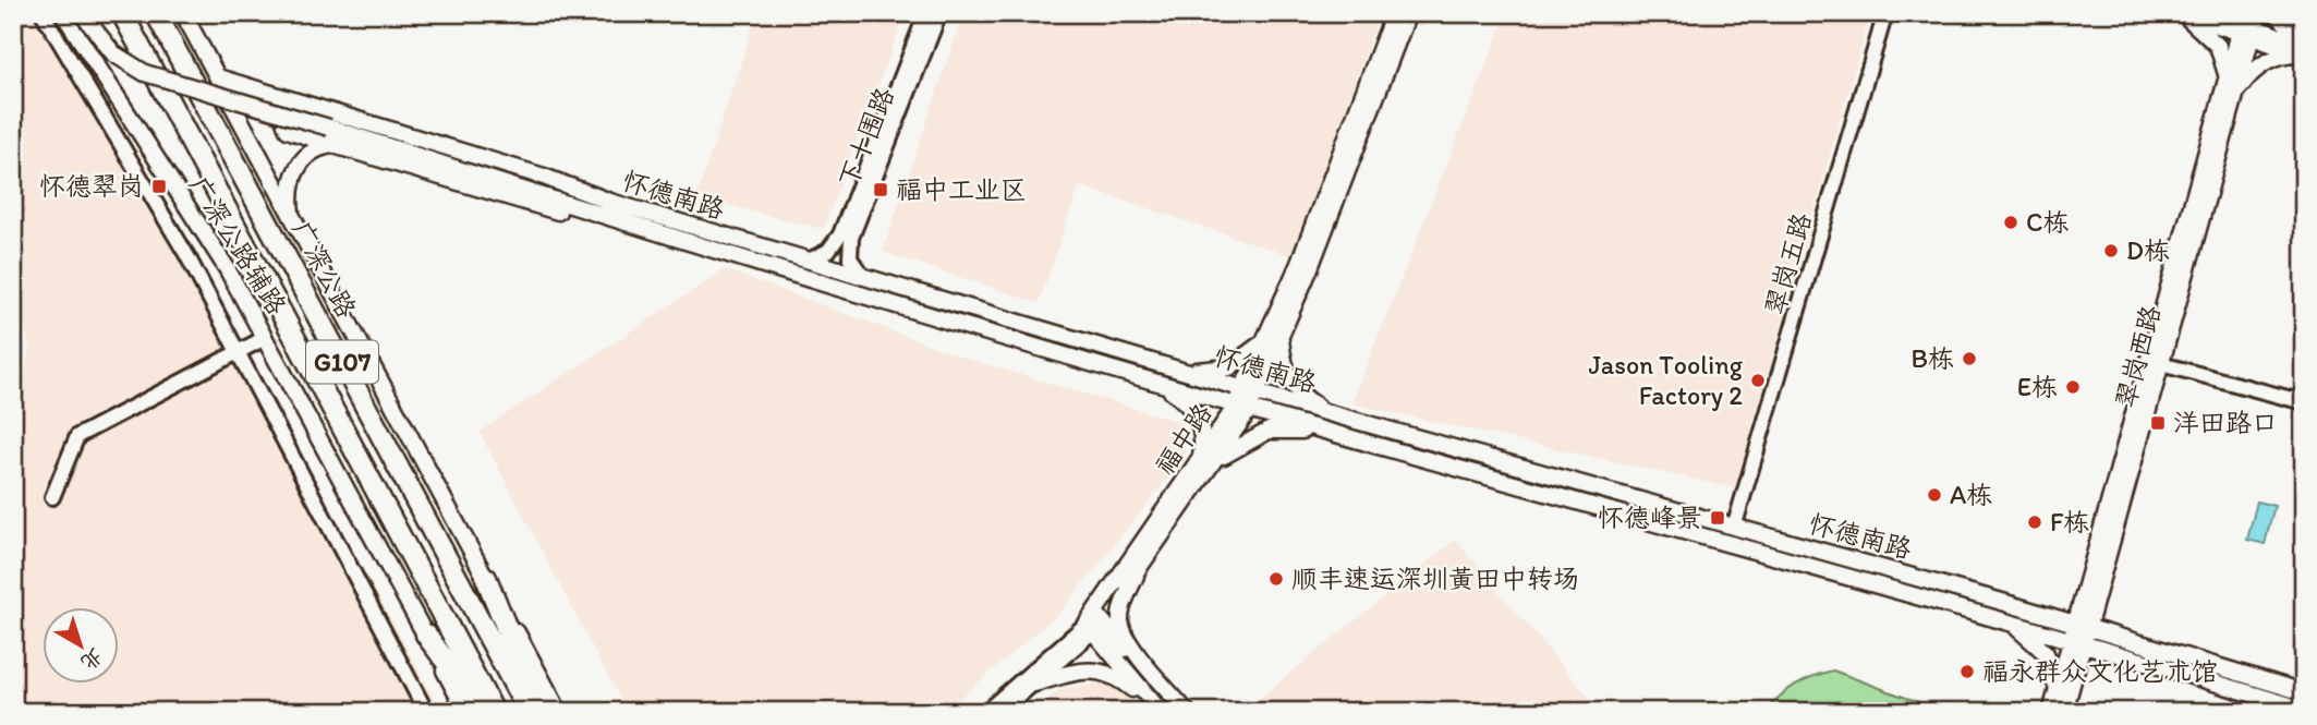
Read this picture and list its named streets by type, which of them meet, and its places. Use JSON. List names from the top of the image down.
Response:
{
  "streets": {
    "highway": ["广深公路", "G107"],
    "main road": [
      "怀德南路",
      "广深公路辅路",
      "翠岗西路",
      "福中路"
    ],
    "street": ["下十围路", "翠岗五路"]
  },
  "crossings": [
    ["下十围路", "怀德南路"],
    ["怀德南路", "翠岗五路"],
    ["怀德南路", "翠岗西路"],
    ["怀德南路", "福中路"]
  ],
  "places": {
    "transit": [
      "怀德翠岗",
      "福中工业区",
      "洋田路口",
      "怀德峰景"
    ],
    "other": [
      "C栋",
      "D栋",
      "B栋",
      "Jason Tooling Factory 2",
      "E栋",
      "A栋",
      "F栋",
      "顺丰速运深圳黄田中转场",
      "福永群众文化艺术馆"
    ]
  },
  "north": "bottom right"
}
